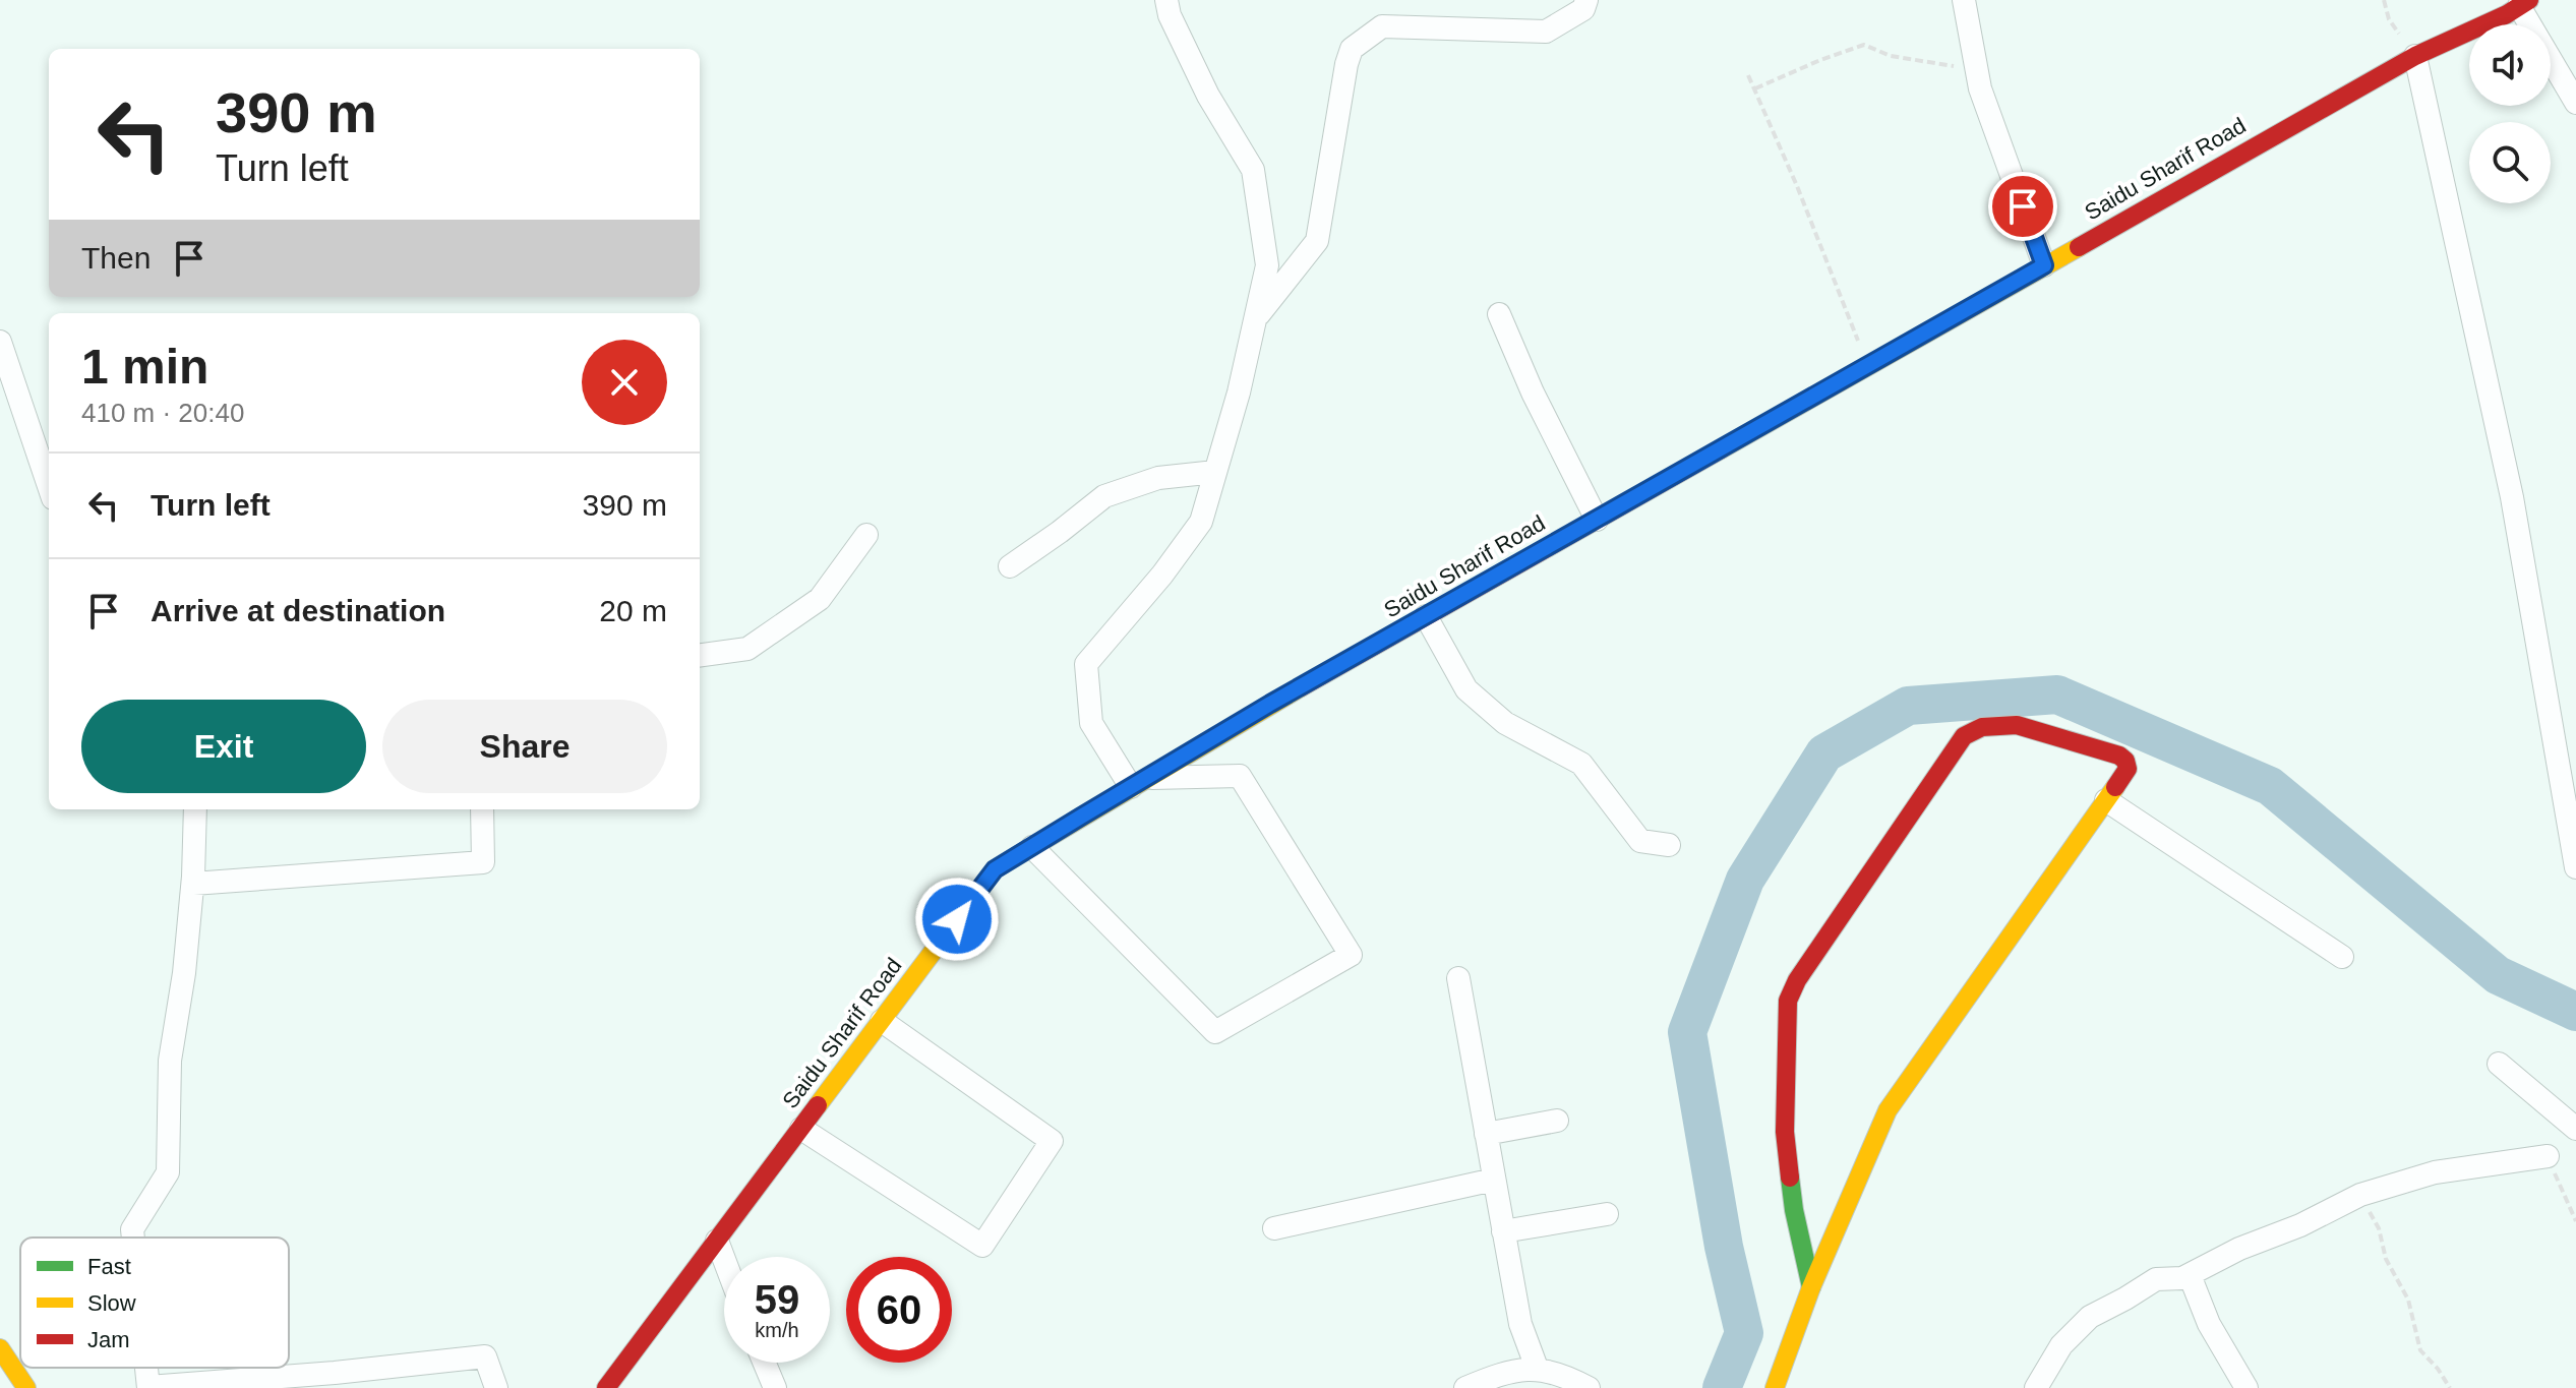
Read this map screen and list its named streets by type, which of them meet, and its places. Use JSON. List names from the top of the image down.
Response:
{
  "streets": {
    "main road": ["Saidu Sharif Road"]
  },
  "legend": ["Fast", "Slow", "Jam"],
  "page": {
    "turn": ["390 m", "Turn left"],
    "then": "Then",
    "heading": ["1 min", "410 m · 20:40"],
    "list": [
      {
        "name": "Turn left",
        "value": "390 m"
      },
      {
        "name": "Arrive at destination",
        "value": "20 m"
      }
    ],
    "buttons": ["Exit", "Share"],
    "speed": "59 km/h",
    "limit": "60"
  }
}
